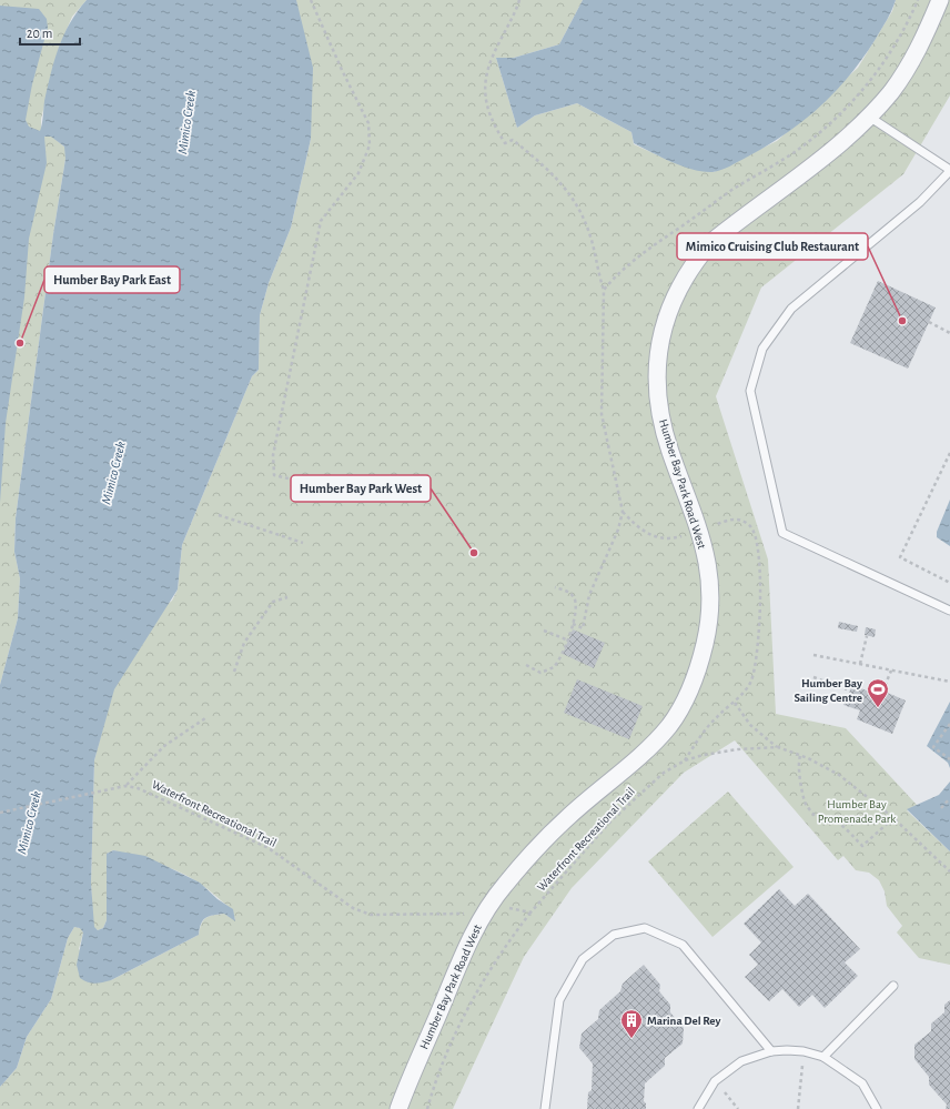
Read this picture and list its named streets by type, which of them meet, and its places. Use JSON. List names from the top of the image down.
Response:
{
  "streets": {
    "street": ["Humber Bay Park Road West"],
    "path": ["Waterfront Recreational Trail"]
  },
  "water": ["Mimico Creek"],
  "parks": ["Humber Bay Promenade Park"],
  "places": {
    "other": ["Mimico Cruising Club Restaurant", "Humber Bay Park East", "Humber Bay Park West"],
    "sports": ["Humber Bay Sailing Centre"],
    "building": ["Marina Del Rey"]
  },
  "scale_bar": "20 m"
}
